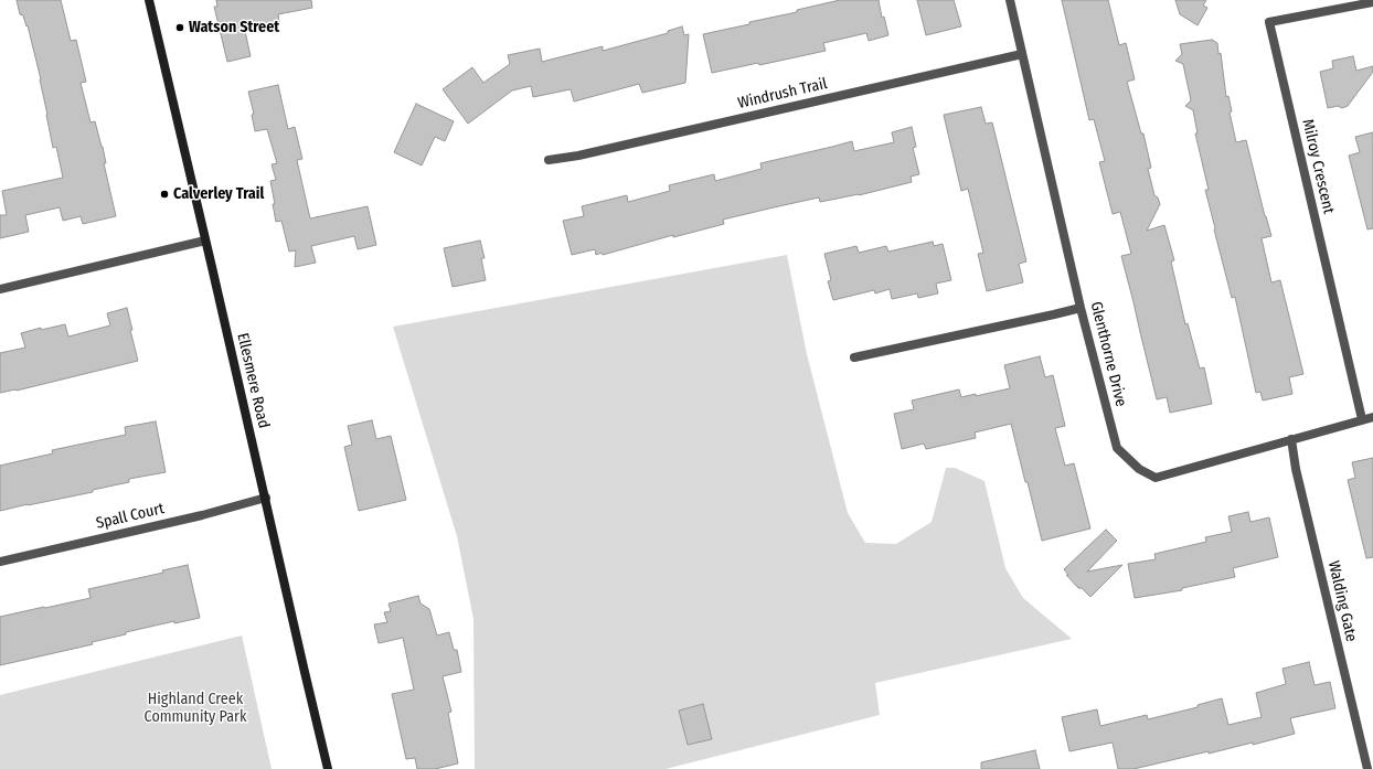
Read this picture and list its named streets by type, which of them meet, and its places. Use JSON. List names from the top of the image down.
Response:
{
  "streets": {
    "main road": ["Ellesmere Road"],
    "street": [
      "Windrush Trail",
      "Milroy Crescent",
      "Glenthorne Drive",
      "Spall Court",
      "Walding Gate"
    ]
  },
  "crossings": [
    ["Windrush Trail", "Glenthorne Drive"],
    ["Milroy Crescent", "Glenthorne Drive"],
    ["Glenthorne Drive", "Walding Gate"],
    ["Ellesmere Road", "Spall Court"]
  ],
  "parks": ["Highland Creek Community Park"],
  "places": ["Watson Street", "Calverley Trail"]
}
